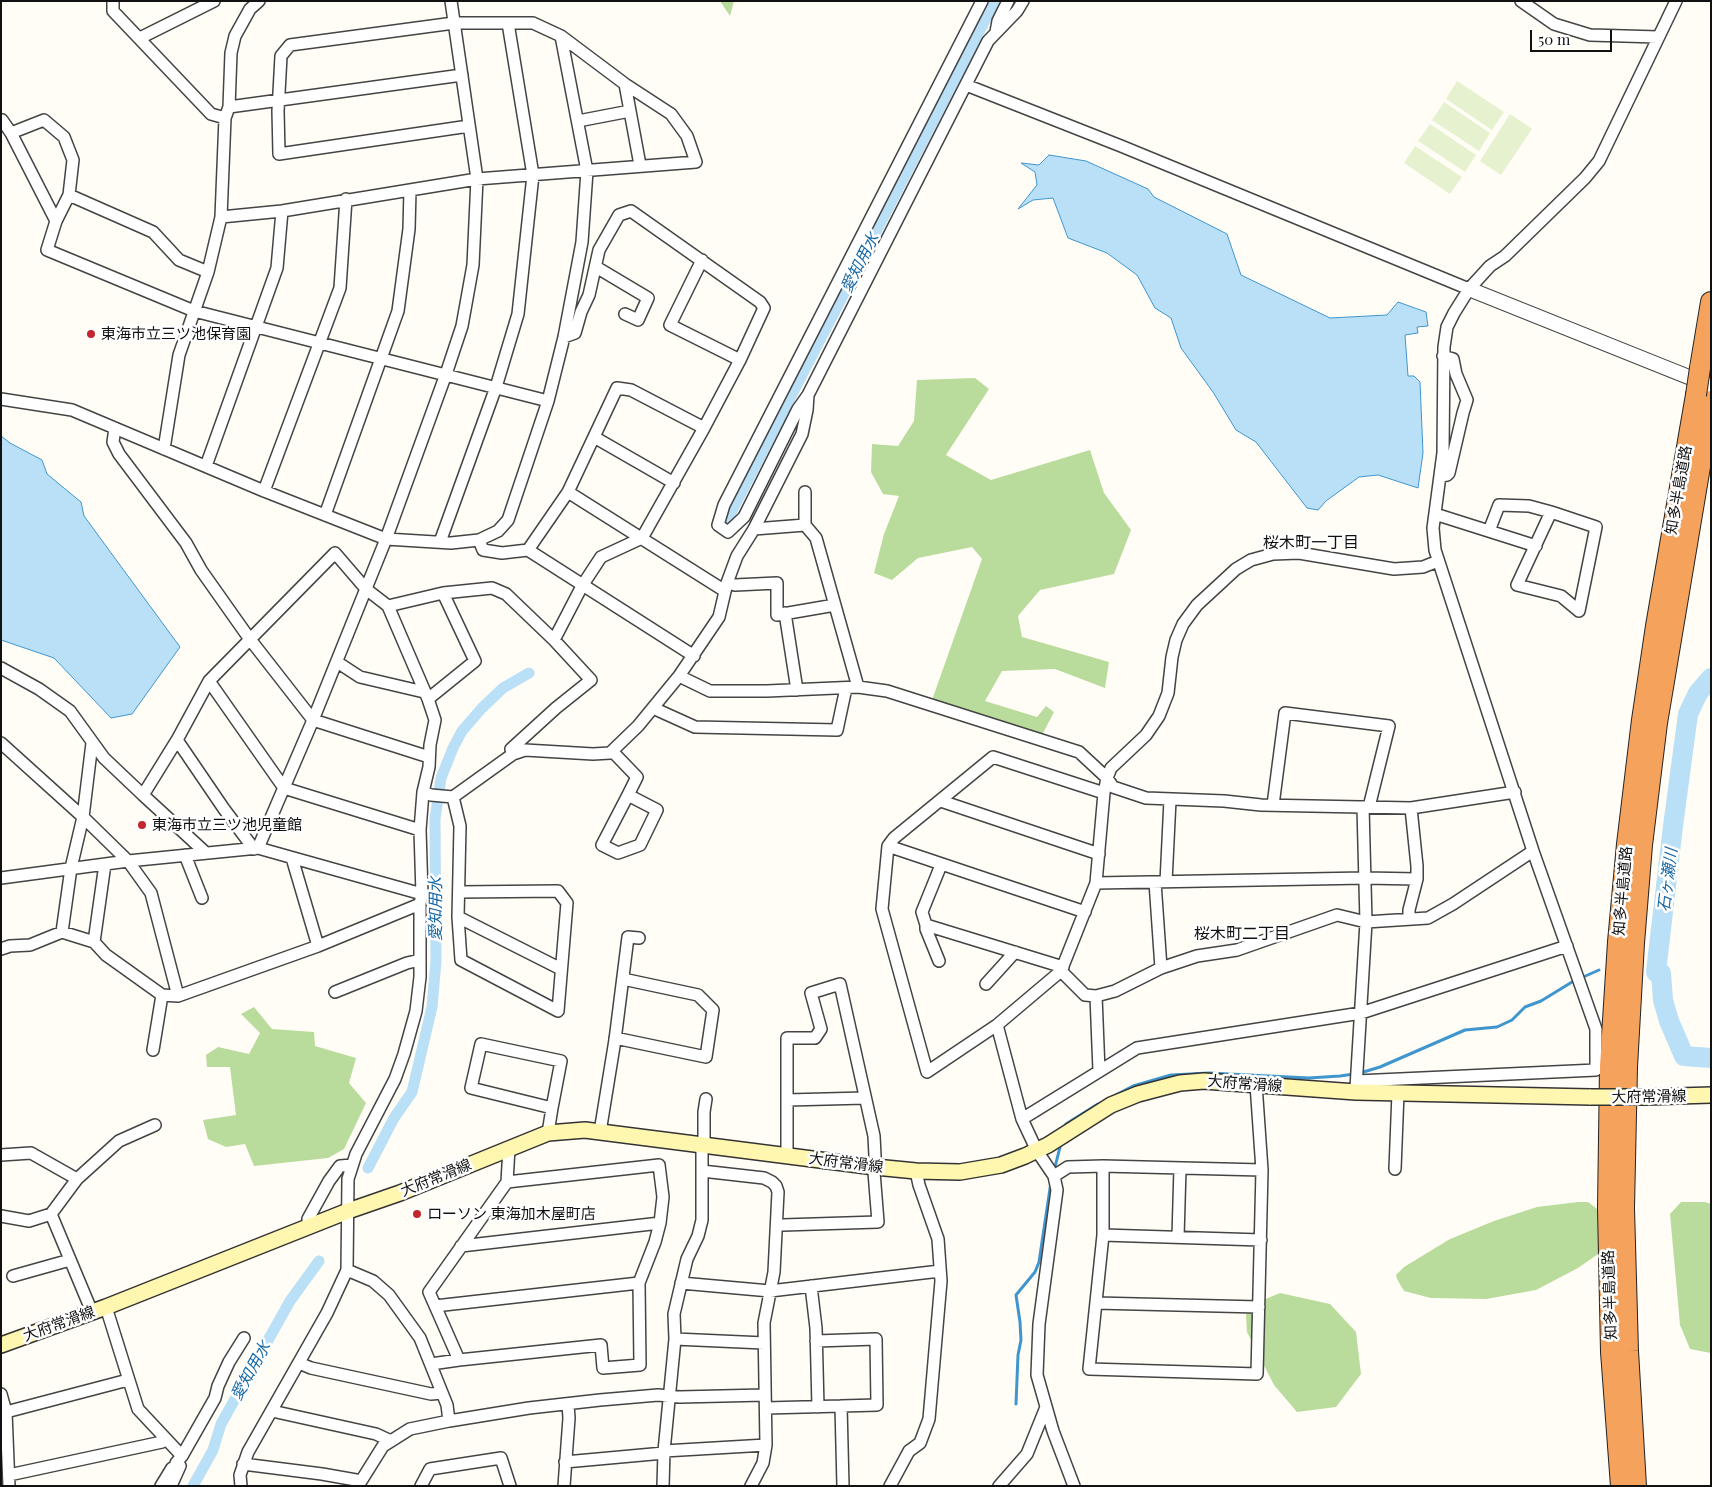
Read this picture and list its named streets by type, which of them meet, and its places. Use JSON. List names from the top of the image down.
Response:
{
  "streets": {
    "highway": ["知多半島道路"],
    "main road": ["大府常滑線"]
  },
  "districts": ["桜木町一丁目", "桜木町二丁目"],
  "water": ["愛知用水", "石ヶ瀬川"],
  "places": ["東海市立三ツ池保育園", "東海市立三ツ池児童館", "ローソン 東海加木屋町店"],
  "scale_bar": "50 m"
}
